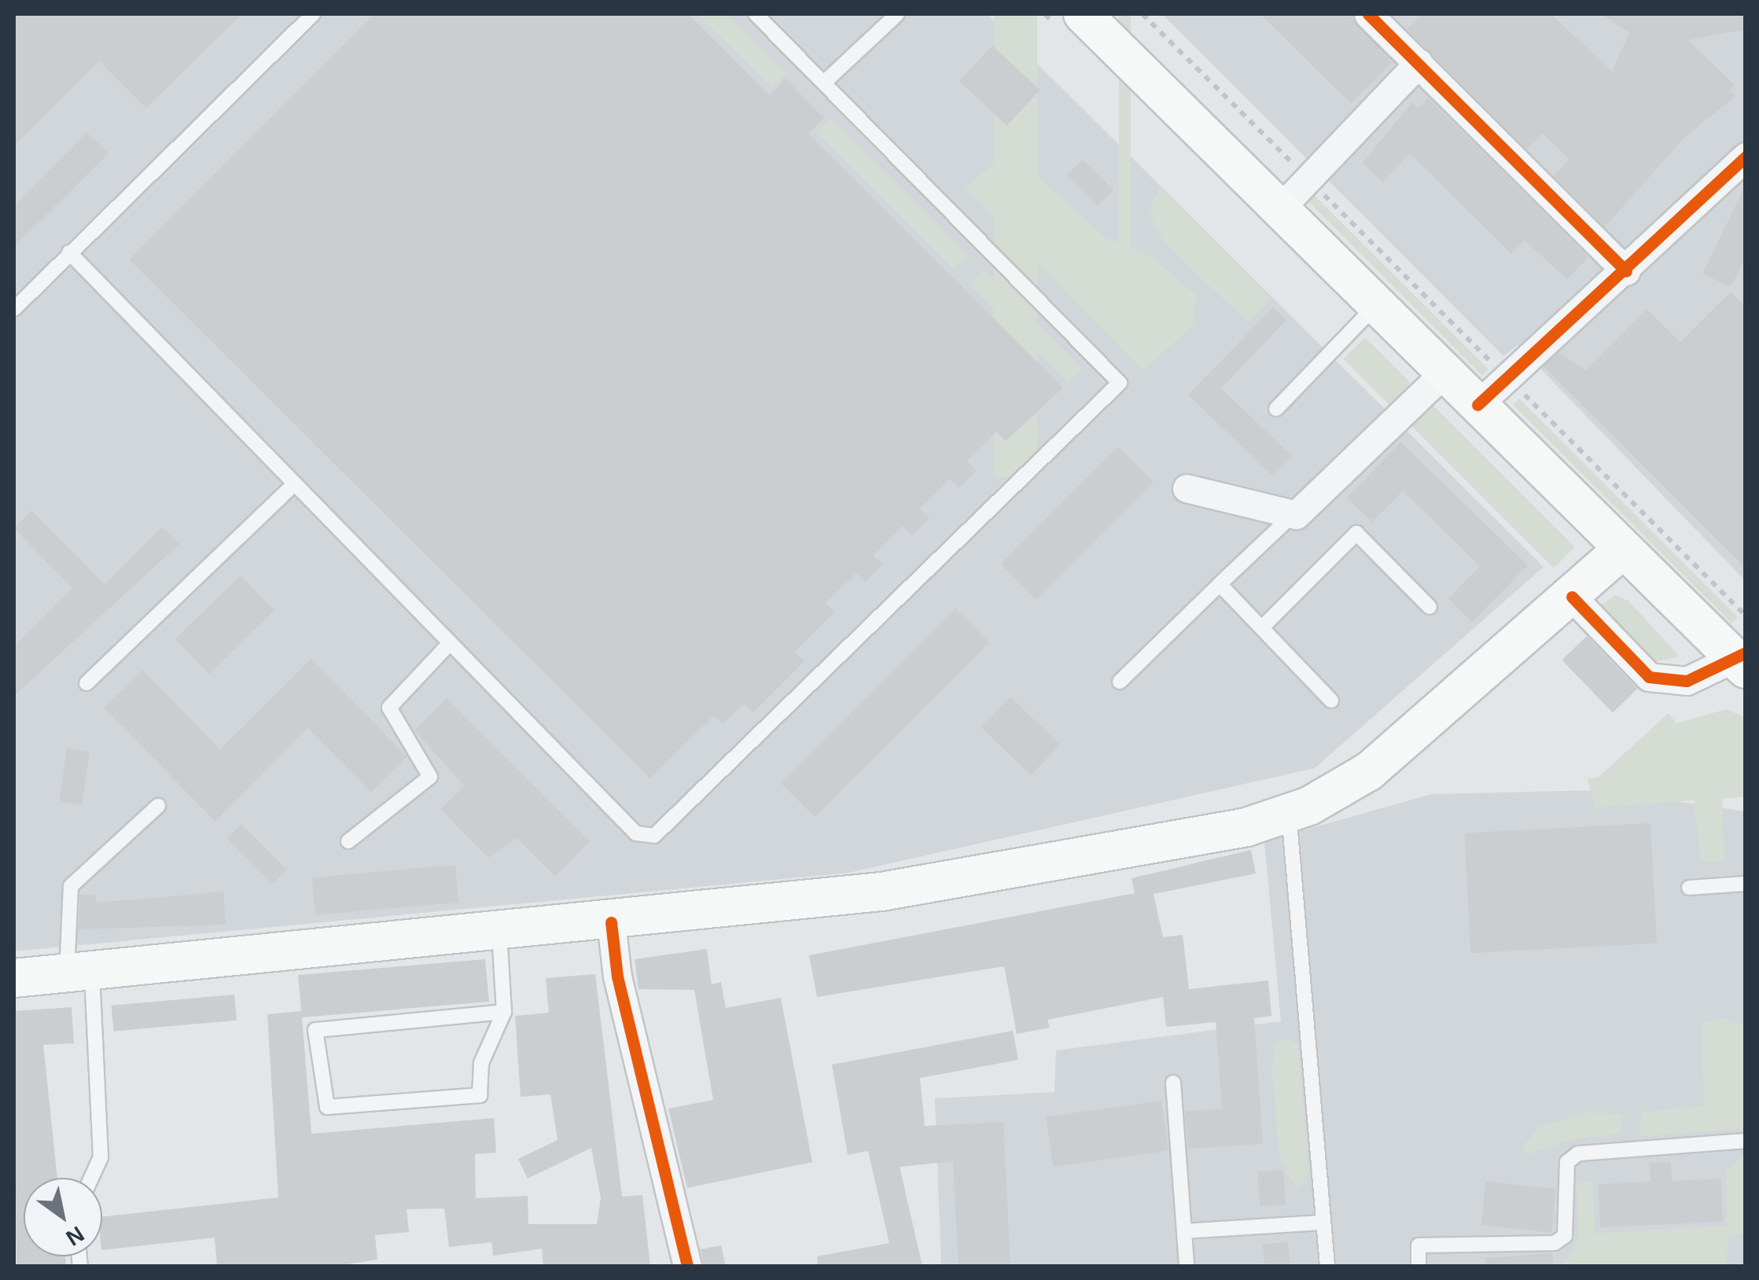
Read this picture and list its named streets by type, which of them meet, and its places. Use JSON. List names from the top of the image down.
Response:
{
  "north": "bottom right"
}
